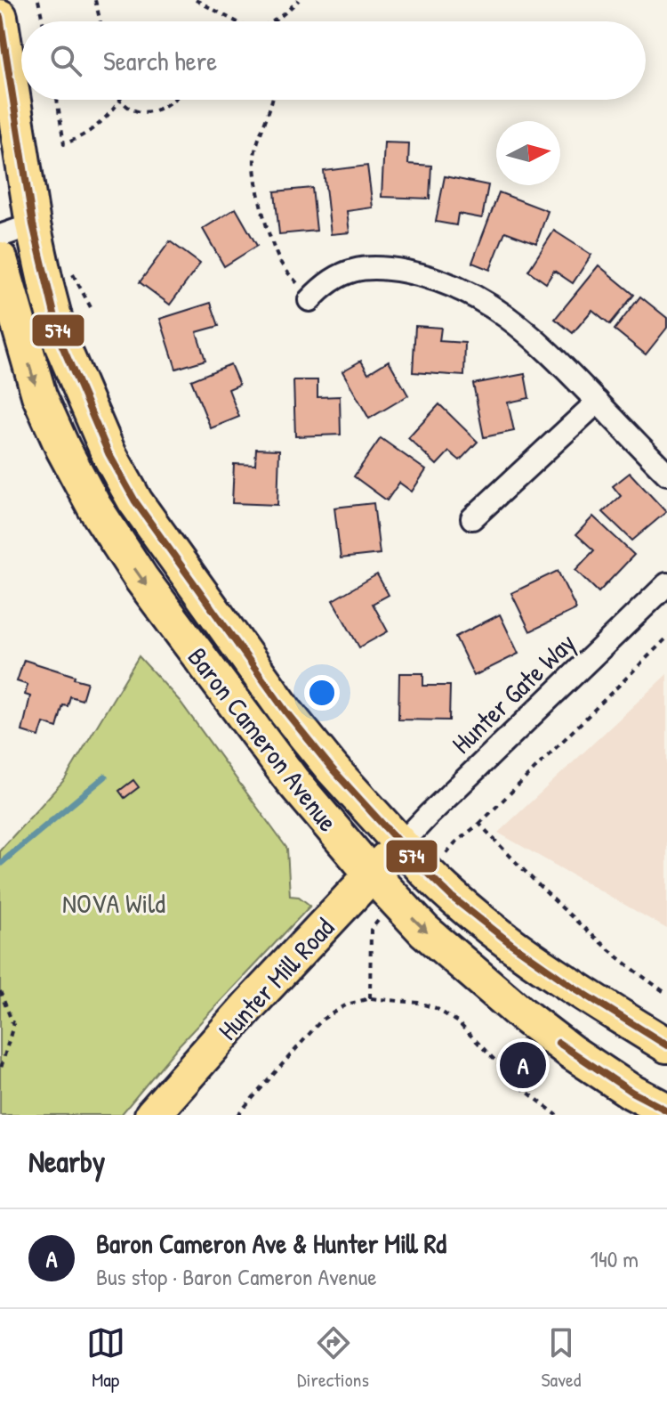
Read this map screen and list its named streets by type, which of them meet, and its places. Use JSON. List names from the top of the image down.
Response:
{
  "streets": {
    "main road": ["Baron Cameron Avenue", "Hunter Mill Road"],
    "street": ["Hunter Gate Way"]
  },
  "crossings": [
    ["Hunter Gate Way", "Baron Cameron Avenue"],
    ["Hunter Gate Way", "Hunter Mill Road"],
    ["Baron Cameron Avenue", "Hunter Mill Road"]
  ],
  "parks": ["NOVA Wild"],
  "lines": ["transit line 574"],
  "north": "right",
  "page": {
    "search": "Search here",
    "pins": "A",
    "heading": "Nearby",
    "list": [
      {
        "mark": "A",
        "name": "Baron Cameron Ave & Hunter Mill Rd",
        "note": "Bus stop · Baron Cameron Avenue",
        "value": "140 m"
      }
    ],
    "nav": ["Map", "Directions", "Saved"]
  }
}
